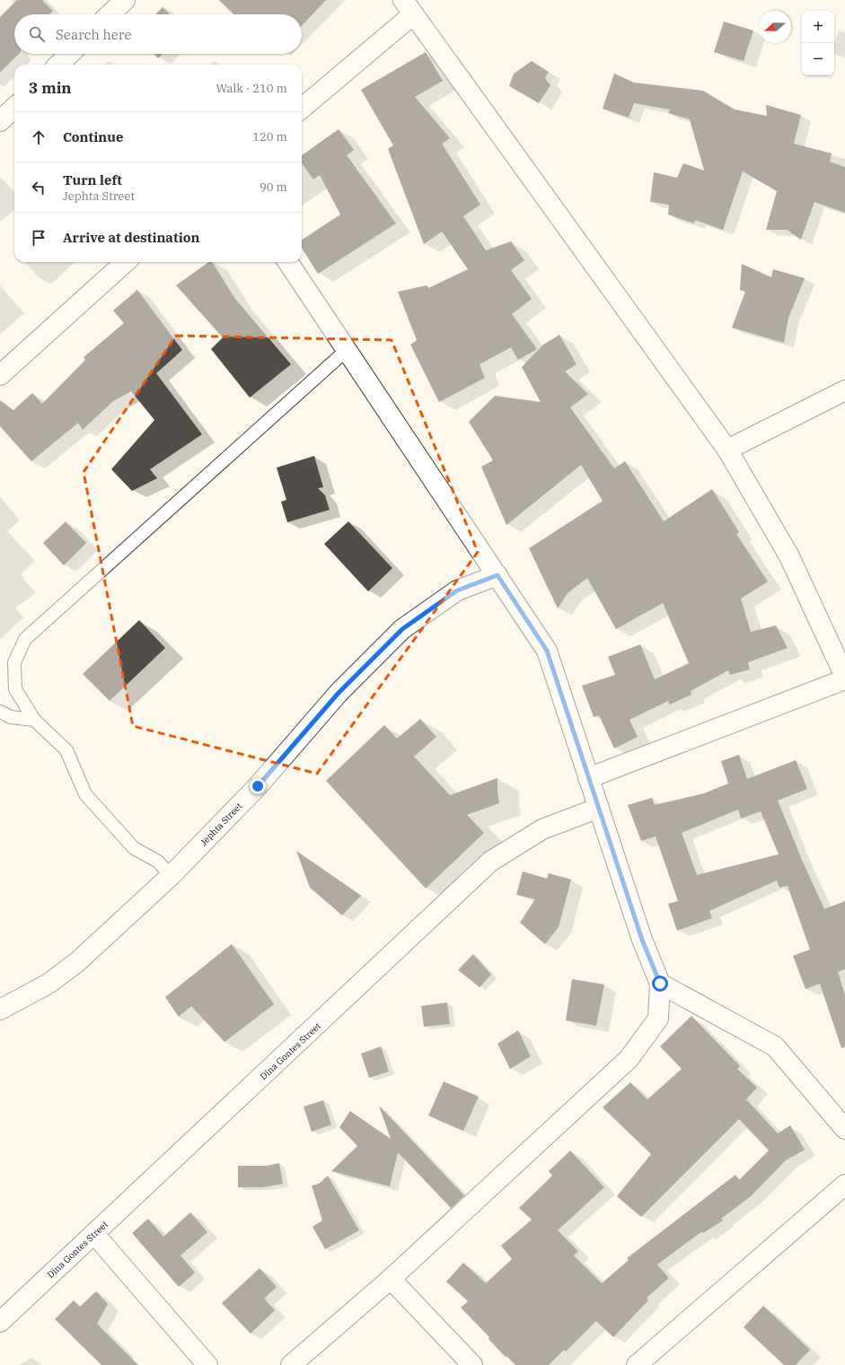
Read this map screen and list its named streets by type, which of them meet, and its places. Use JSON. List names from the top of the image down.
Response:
{
  "streets": {
    "street": ["Jephta Street", "Dina Gontes Street"]
  },
  "north": "left",
  "page": {
    "map_buttons": ["+", "−"],
    "search": "Search here",
    "heading": ["3 min", "Walk · 210 m"],
    "list": [
      ["Continue", "120 m"],
      ["Turn left", "Jephta Street", "90 m"],
      "Arrive at destination"
    ]
  }
}
